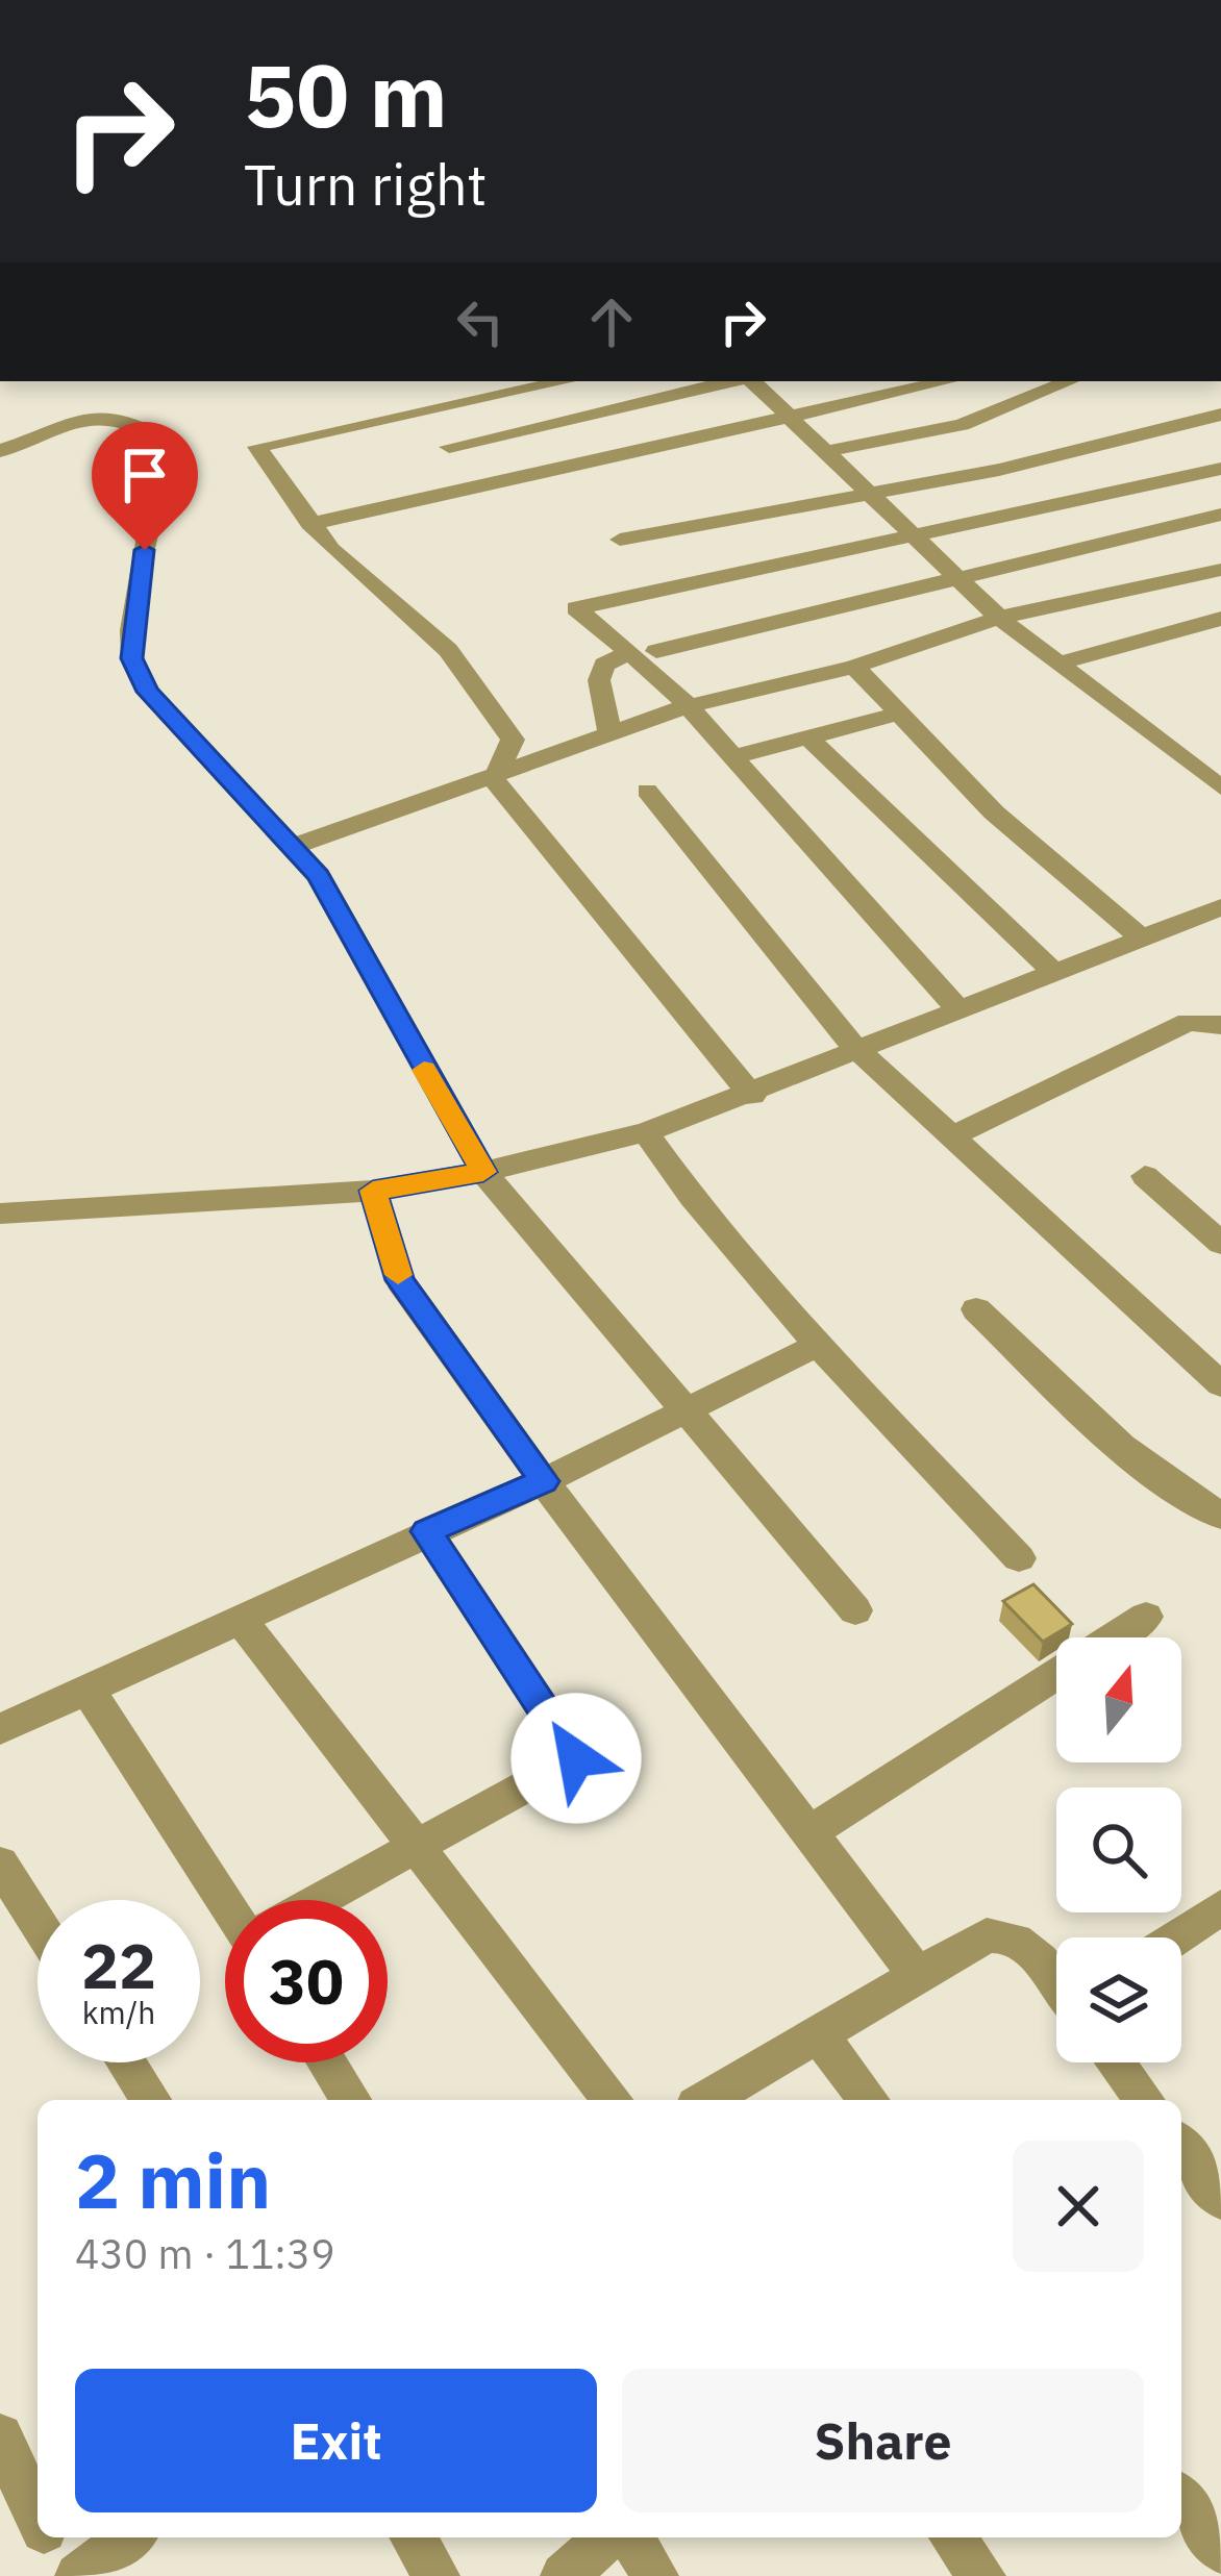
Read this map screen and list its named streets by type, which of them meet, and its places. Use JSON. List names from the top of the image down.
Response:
{
  "north": "top",
  "page": {
    "turn": ["50 m", "Turn right"],
    "speed": "22 km/h",
    "limit": "30",
    "heading": ["2 min", "430 m · 11:39"],
    "buttons": ["Exit", "Share"]
  }
}
